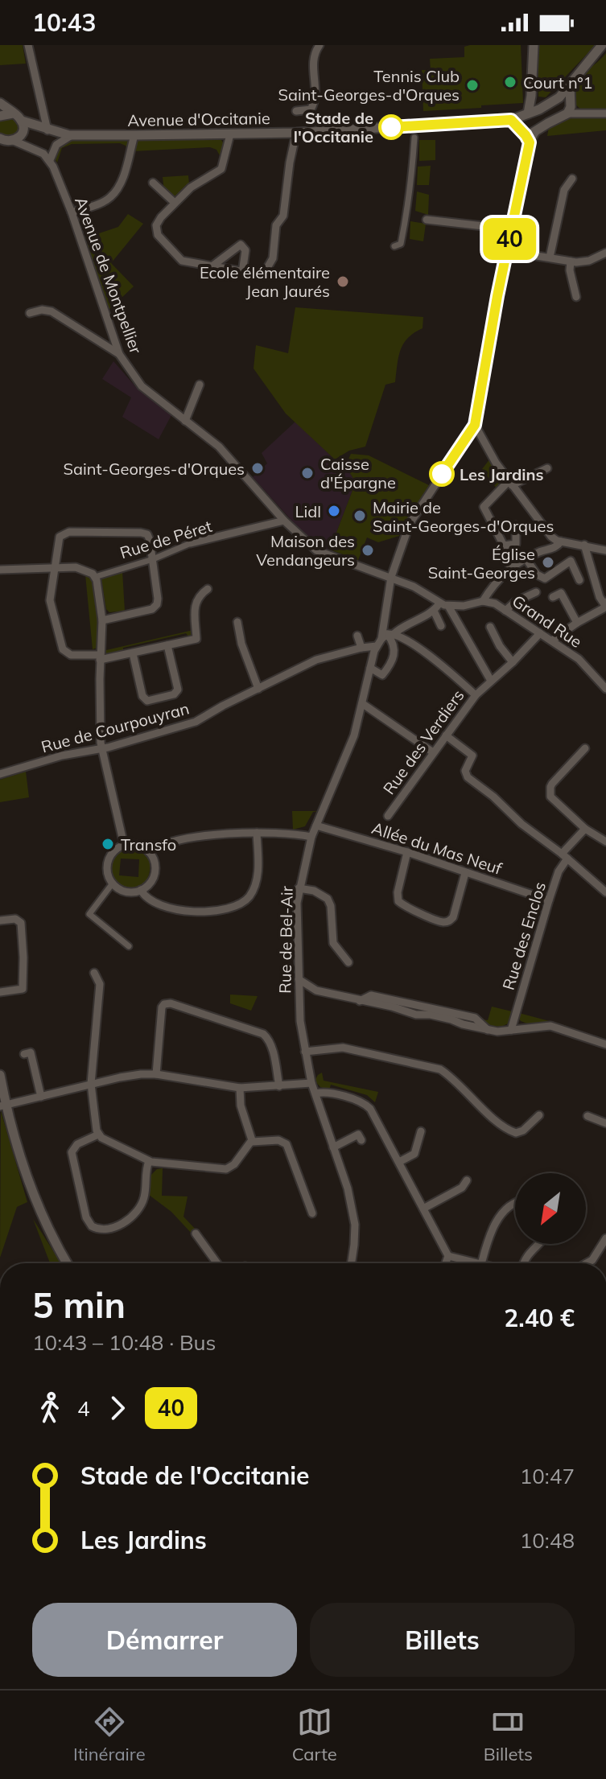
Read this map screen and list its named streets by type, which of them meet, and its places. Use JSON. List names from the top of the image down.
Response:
{
  "streets": {
    "street": [
      "Avenue d'Occitanie",
      "Avenue de Montpellier",
      "Rue de Péret",
      "Grand Rue",
      "Rue de Courpouyran",
      "Rue des Verdiers",
      "Allée du Mas Neuf",
      "Rue des Enclos",
      "Rue de Bel-Air"
    ]
  },
  "crossings": [
    ["Avenue de Montpellier", "Rue de Péret"],
    ["Avenue de Montpellier", "Rue de Bel-Air"],
    ["Grand Rue", "Rue des Verdiers"],
    ["Rue de Courpouyran", "Rue de Bel-Air"],
    ["Allée du Mas Neuf", "Rue des Enclos"],
    ["Allée du Mas Neuf", "Rue de Bel-Air"]
  ],
  "places": [
    "Court n°1",
    "Tennis Club Saint-Georges-d'Orques",
    "Stade de l'Occitanie",
    "Ecole élémentaire Jean Jaurés",
    "Saint-Georges-d'Orques",
    "Caisse d'Épargne",
    "Les Jardins",
    "Lidl",
    "Mairie de Saint-Georges-d'Orques",
    "Maison des Vendangeurs",
    "Église Saint-Georges",
    "Transfo"
  ],
  "lines": ["bus line 40"],
  "north": "bottom left",
  "page": {
    "status": "10:43",
    "on_map": "40",
    "heading": ["5 min", "10:43 – 10:48 · Bus", "2.40 €"],
    "legs": ["4", "40"],
    "list": [
      {
        "name": "Stade de l'Occitanie",
        "value": "10:47"
      },
      {
        "name": "Les Jardins",
        "value": "10:48"
      }
    ],
    "buttons": ["Démarrer", "Billets"],
    "tabs": ["Itinéraire", "Carte", "Billets"]
  }
}
